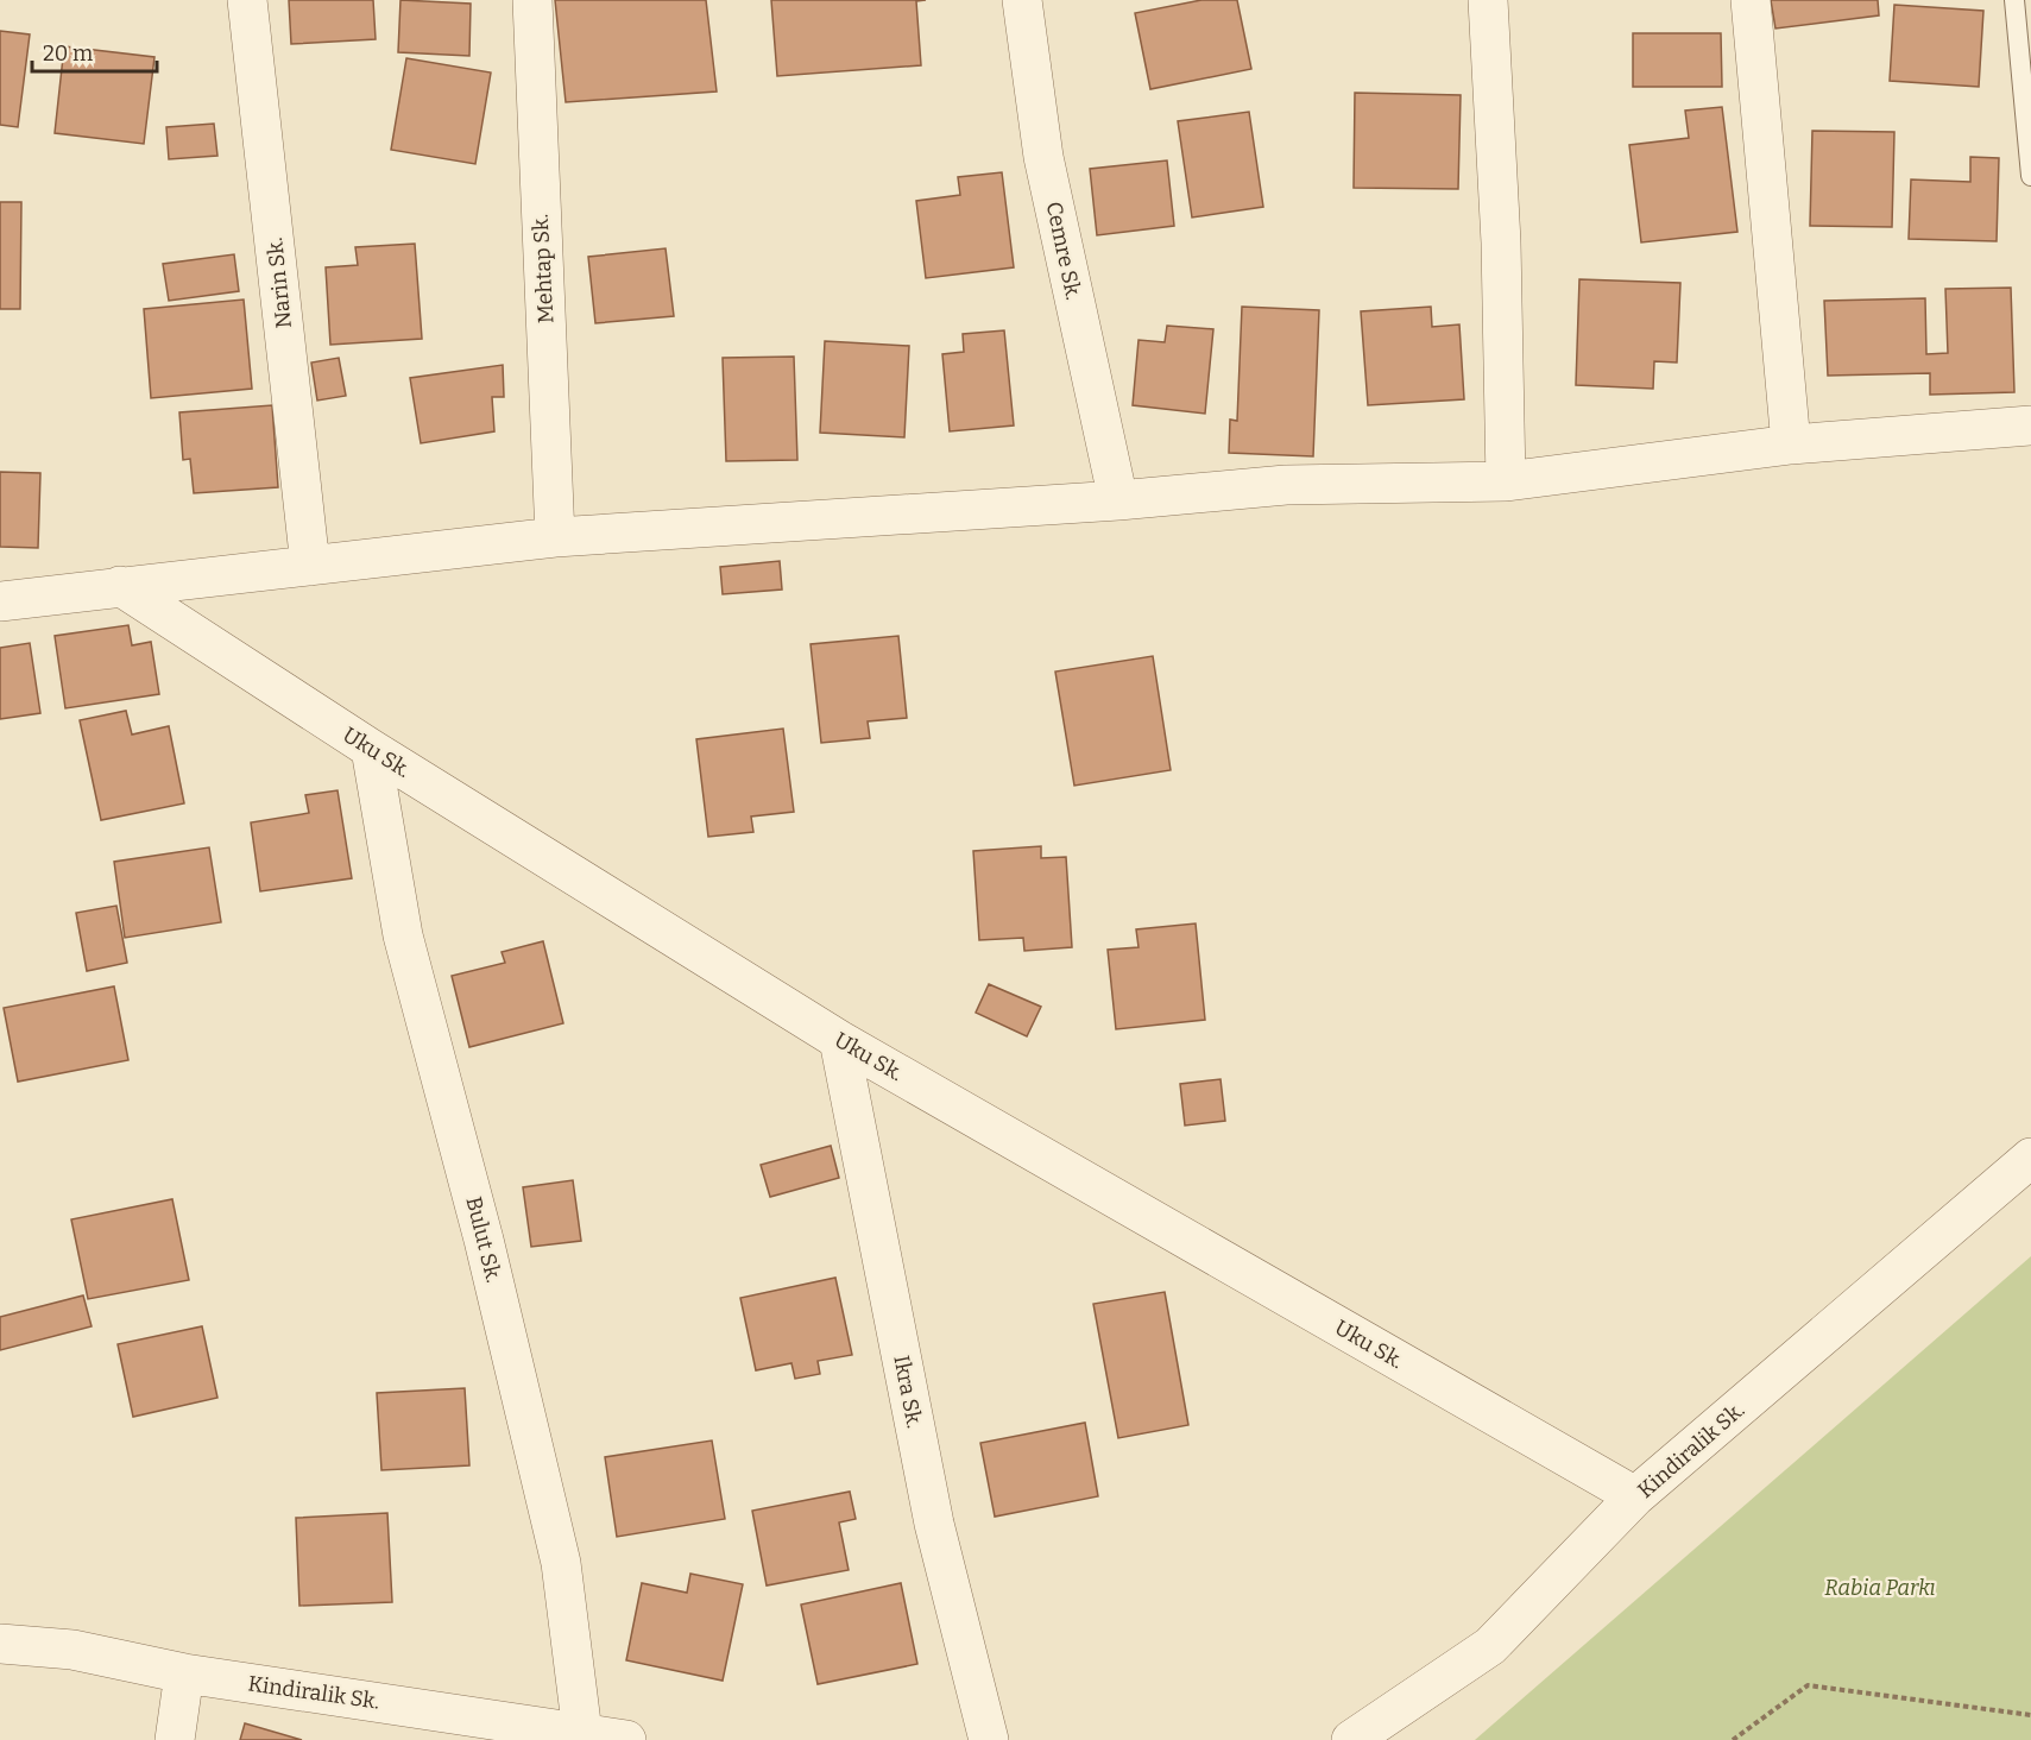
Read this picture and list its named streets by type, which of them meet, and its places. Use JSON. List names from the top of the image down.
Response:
{
  "streets": {
    "street": [
      "Cemre Sk.",
      "Mehtap Sk.",
      "Narin Sk.",
      "Uku Sk.",
      "Bulut Sk.",
      "Ikra Sk.",
      "Kindiralik Sk."
    ]
  },
  "crossings": [
    ["Uku Sk.", "Bulut Sk."],
    ["Uku Sk.", "Ikra Sk."],
    ["Uku Sk.", "Kindiralik Sk."],
    ["Bulut Sk.", "Kindiralik Sk."]
  ],
  "parks": ["Rabia Parkı"],
  "scale_bar": "20 m"
}
